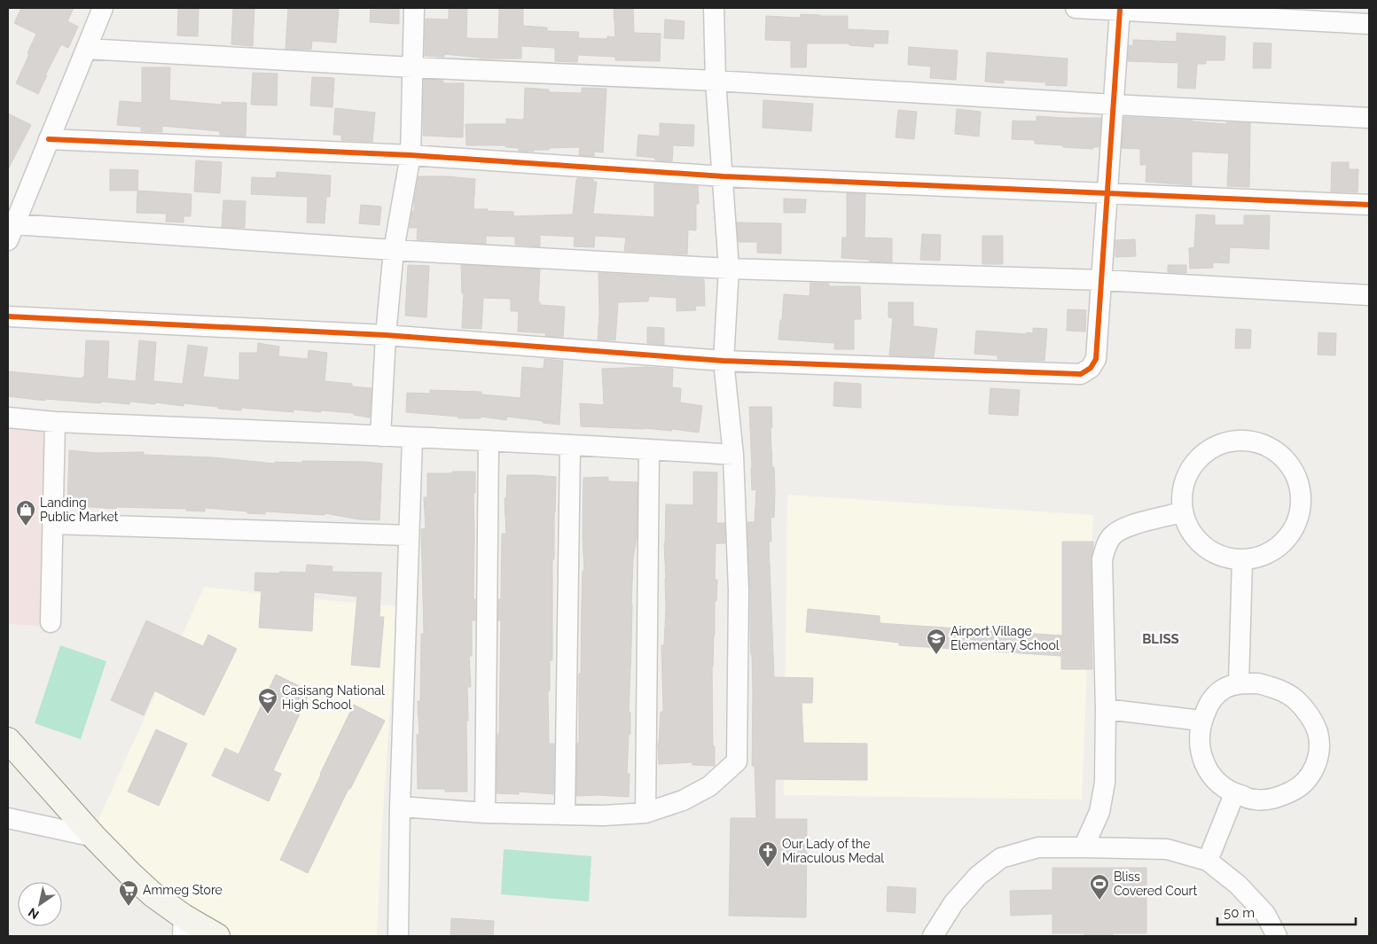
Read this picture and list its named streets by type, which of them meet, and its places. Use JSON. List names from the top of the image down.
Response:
{
  "districts": ["BLISS"],
  "places": {
    "shop": ["Landing Public Market"],
    "school or university": ["Airport Village Elementary School", "Casisang National High School"],
    "church": ["Our Lady of the Miraculous Medal"],
    "sports": ["Bliss Covered Court"],
    "supermarket": ["Ammeg Store"]
  },
  "scale_bar": "50 m",
  "north": "bottom left"
}
